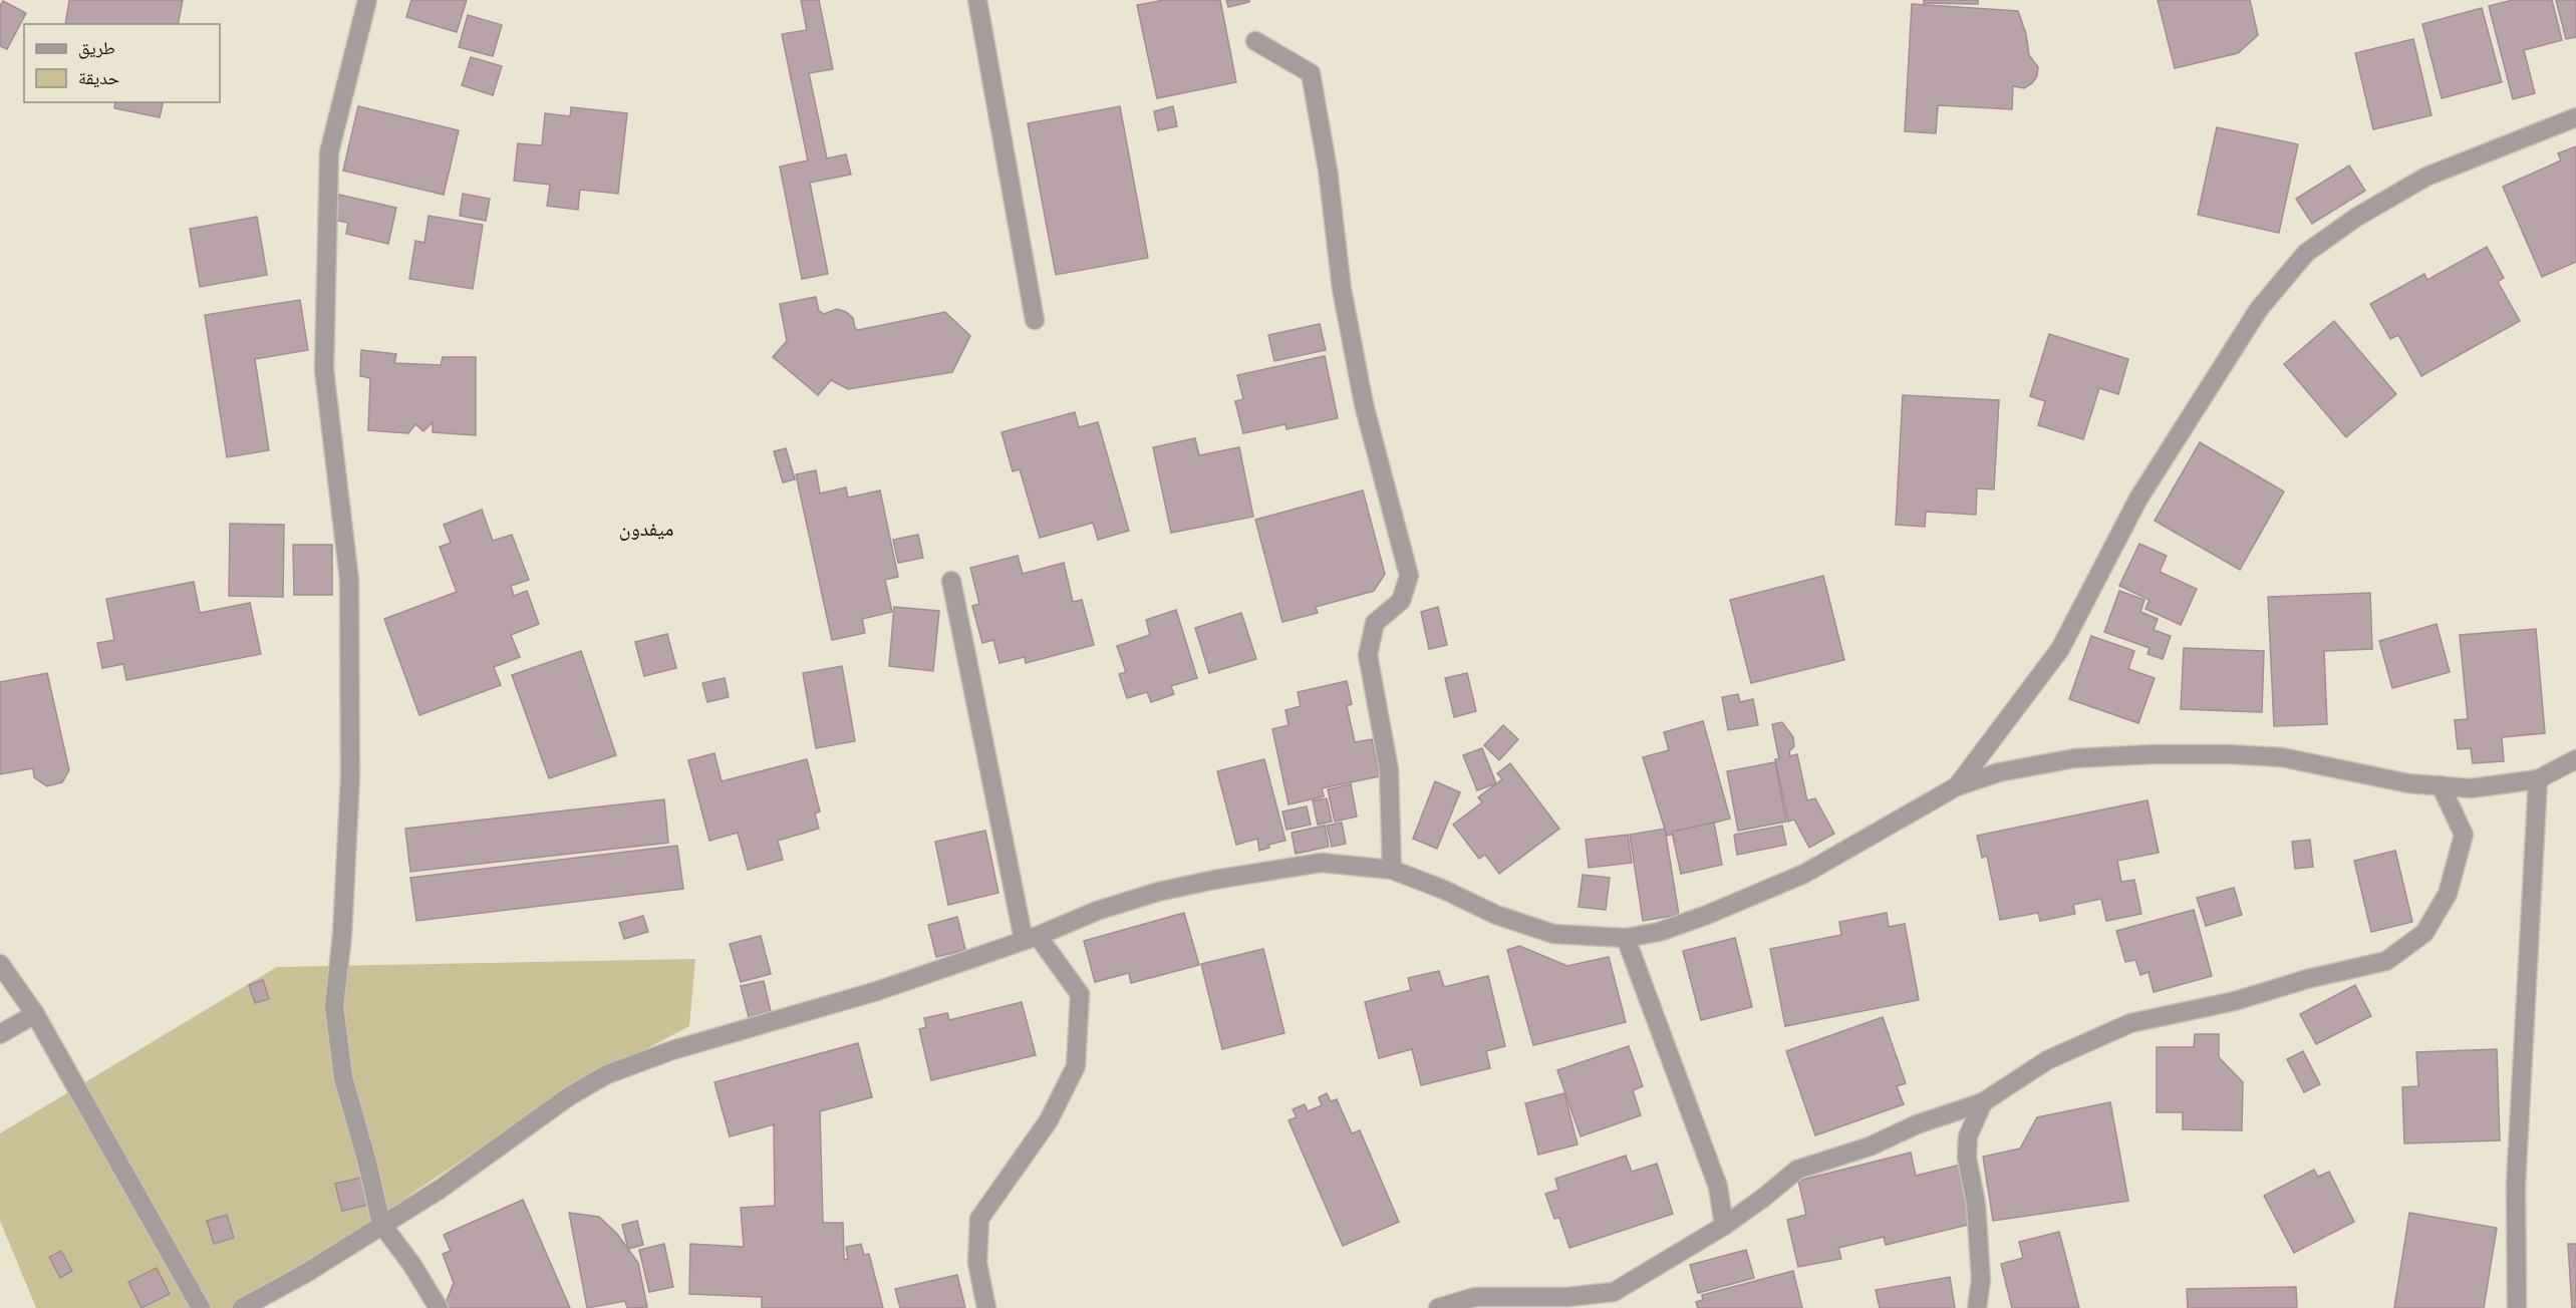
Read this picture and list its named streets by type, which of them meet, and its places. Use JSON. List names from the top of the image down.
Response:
{
  "districts": ["ميفدون"],
  "legend": ["طريق", "حديقة"]
}
